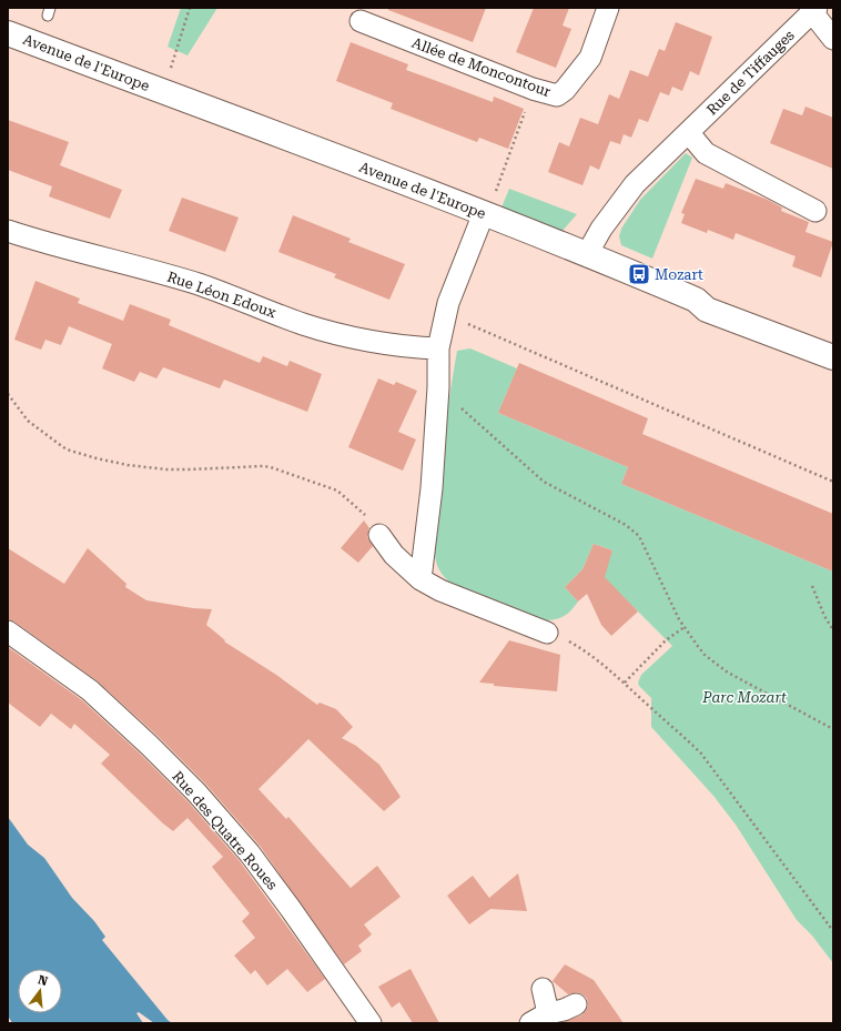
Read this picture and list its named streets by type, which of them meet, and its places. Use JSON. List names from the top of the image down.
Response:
{
  "streets": {
    "main road": ["Avenue de l'Europe"],
    "street": [
      "Allée de Moncontour",
      "Rue de Tiffauges",
      "Rue Léon Edoux",
      "Rue des Quatre Roues"
    ]
  },
  "crossings": [
    ["Avenue de l'Europe", "Rue de Tiffauges"]
  ],
  "parks": ["Parc Mozart"],
  "places": {
    "bus stop": ["Mozart"]
  },
  "north": "top"
}
